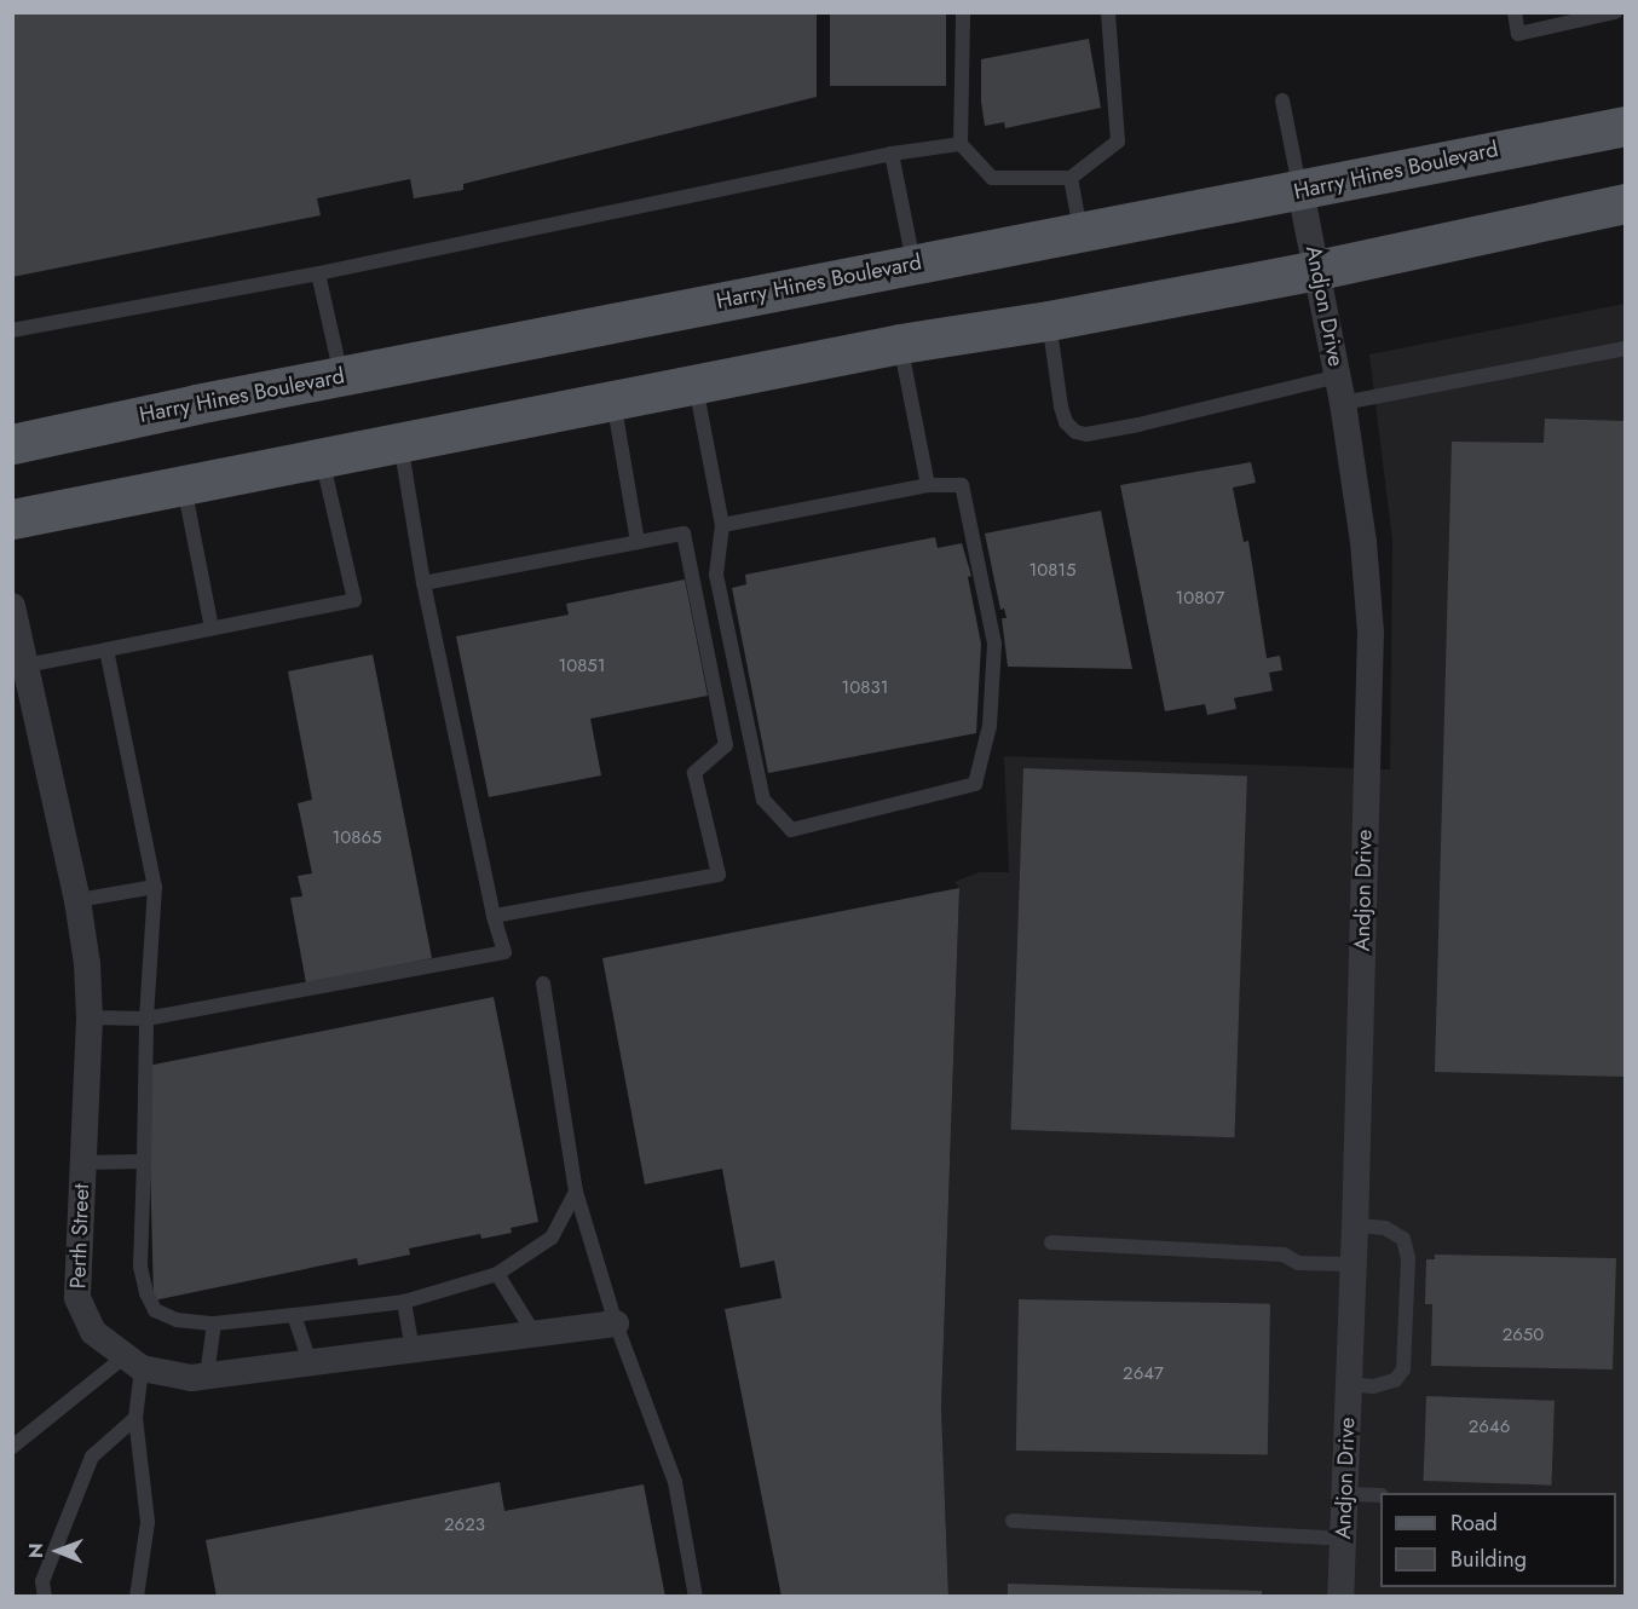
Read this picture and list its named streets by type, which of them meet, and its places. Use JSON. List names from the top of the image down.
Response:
{
  "streets": {
    "main road": ["Harry Hines Boulevard"],
    "street": ["Andjon Drive", "Perth Street"]
  },
  "crossings": [
    ["Harry Hines Boulevard", "Andjon Drive"]
  ],
  "house_numbers": [
    "10815",
    "10807",
    "10851",
    "10831",
    "10865",
    "2650",
    "2647",
    "2646",
    "2623"
  ],
  "legend": ["Road", "Building"],
  "north": "left"
}
